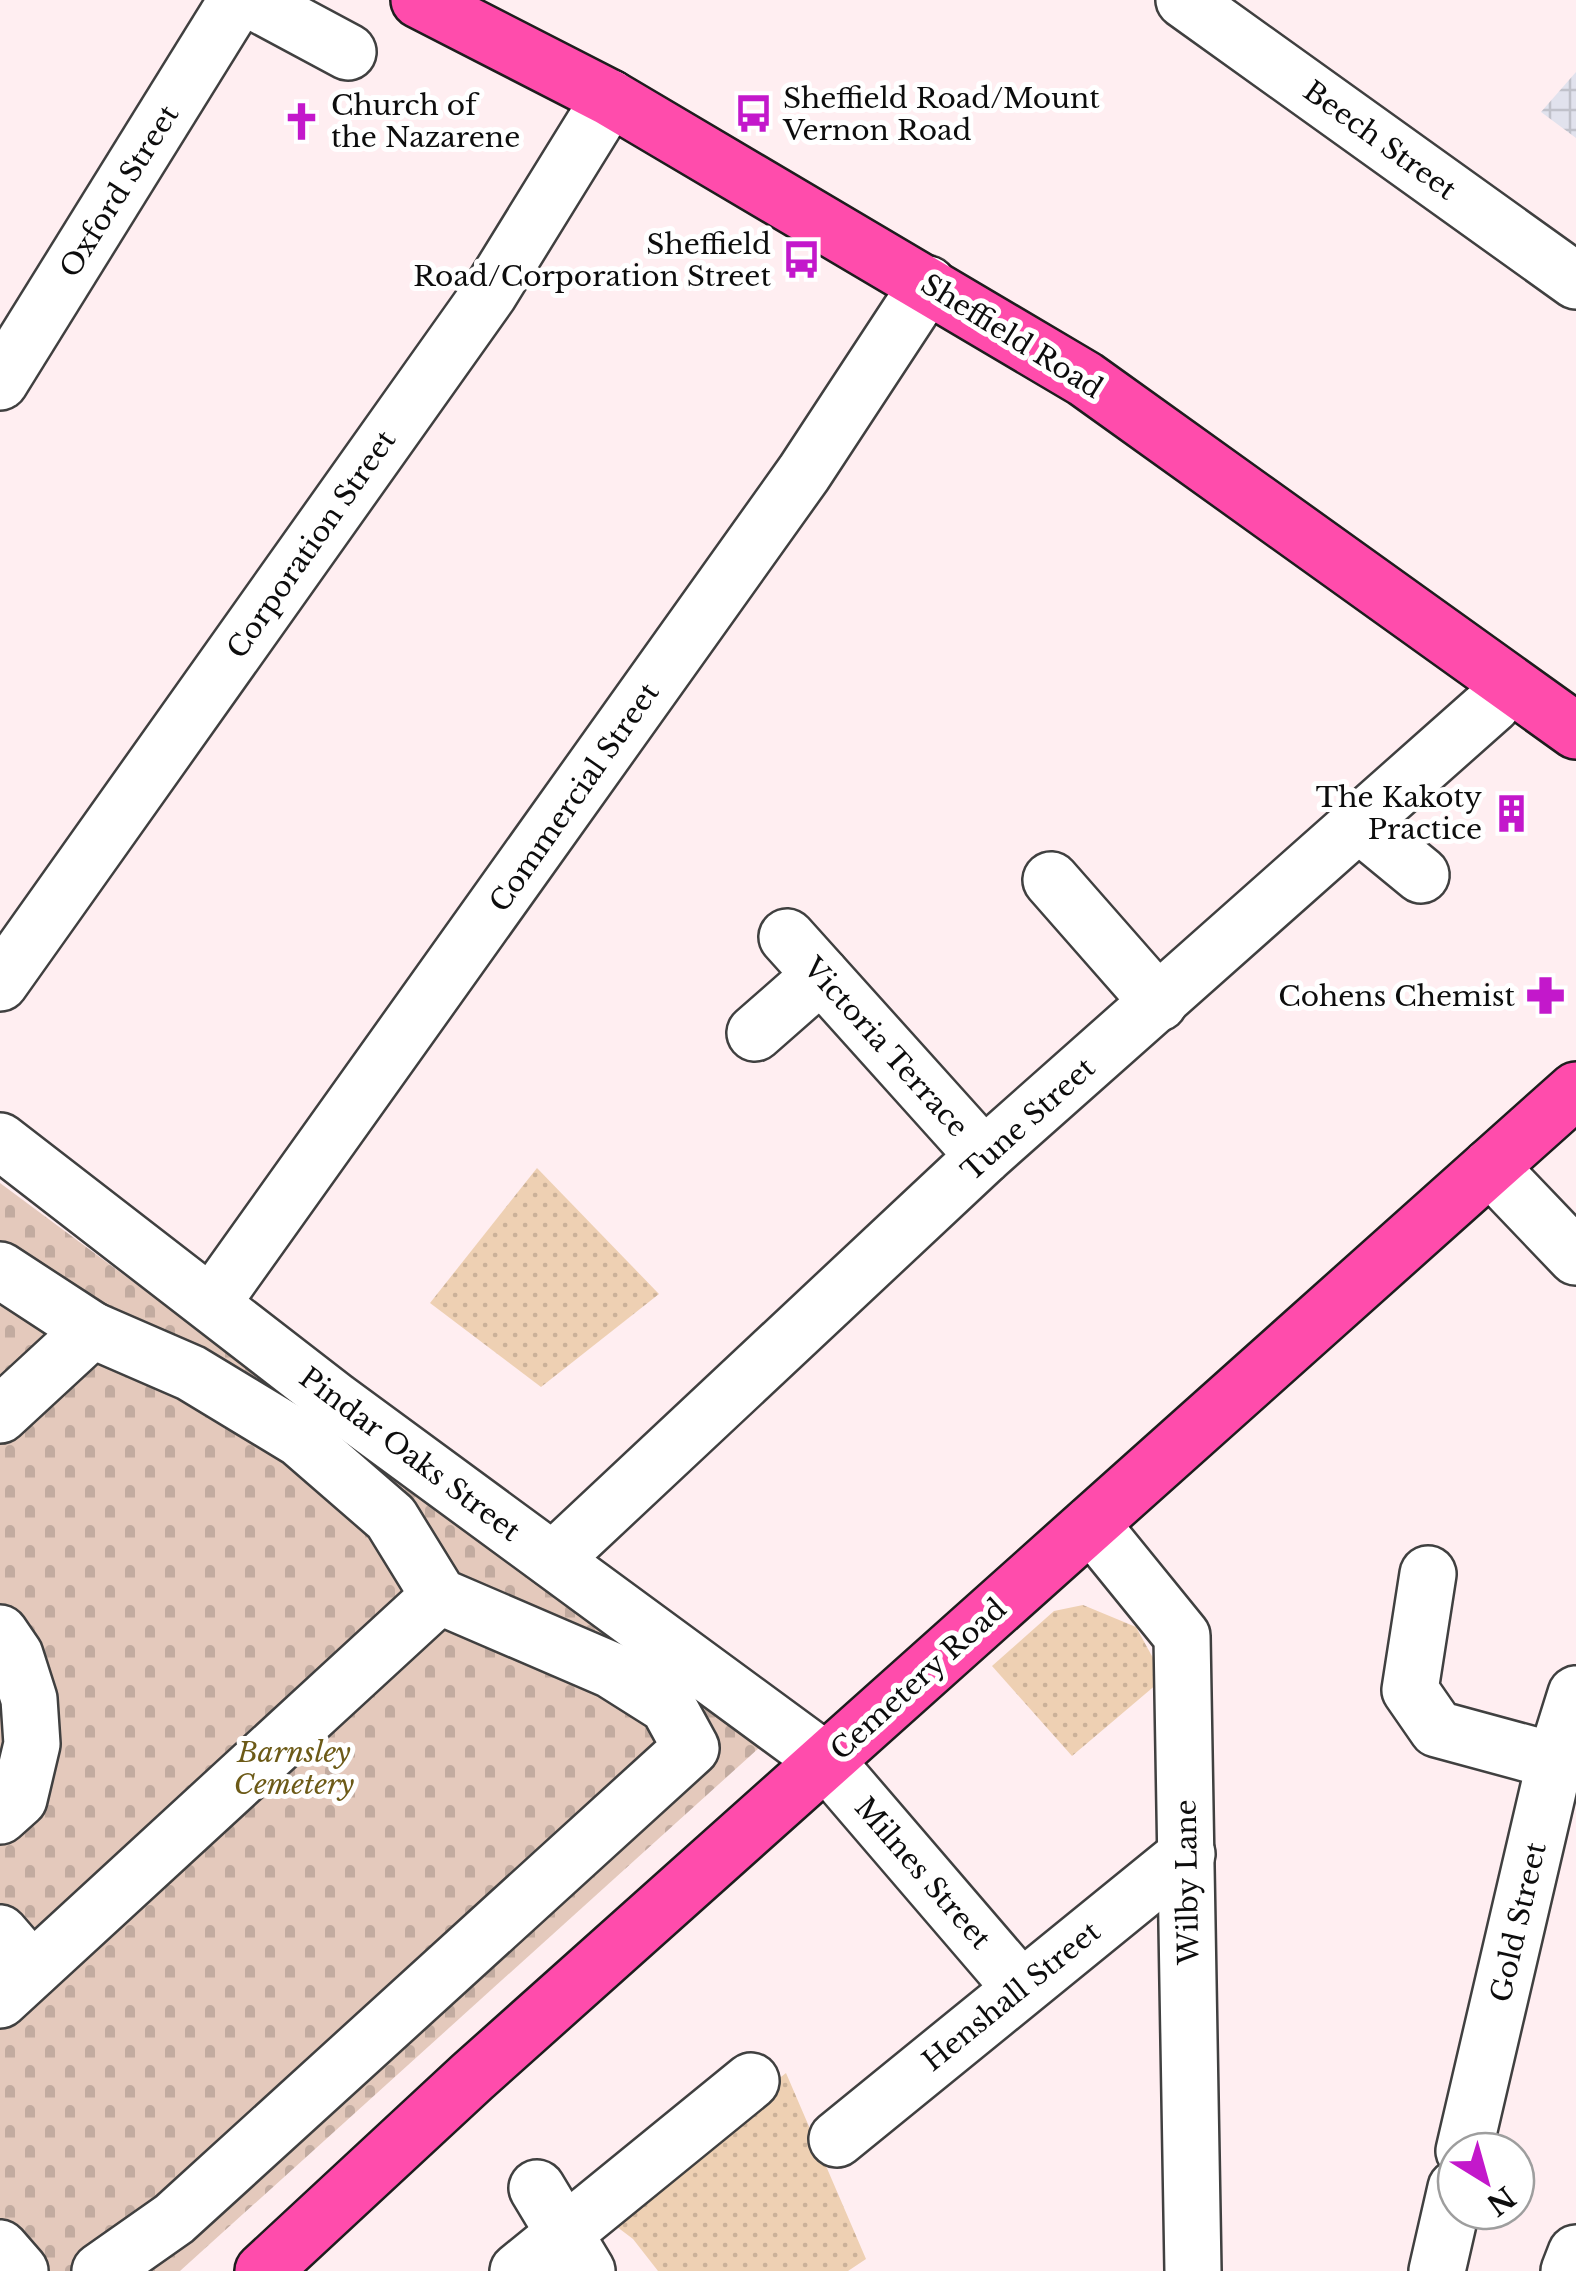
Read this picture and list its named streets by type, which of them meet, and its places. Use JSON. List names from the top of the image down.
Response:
{
  "streets": {
    "highway": ["Sheffield Road", "Cemetery Road"],
    "street": [
      "Beech Street",
      "Oxford Street",
      "Corporation Street",
      "Commercial Street",
      "Victoria Terrace",
      "Tune Street",
      "Pindar Oaks Street",
      "Milnes Street",
      "Wilby Lane",
      "Gold Street",
      "Henshall Street"
    ]
  },
  "crossings": [
    ["Sheffield Road", "Corporation Street"],
    ["Sheffield Road", "Commercial Street"],
    ["Sheffield Road", "Tune Street"],
    ["Commercial Street", "Pindar Oaks Street"],
    ["Victoria Terrace", "Tune Street"],
    ["Tune Street", "Pindar Oaks Street"],
    ["Pindar Oaks Street", "Cemetery Road"],
    ["Pindar Oaks Street", "Milnes Street"],
    ["Cemetery Road", "Milnes Street"],
    ["Cemetery Road", "Wilby Lane"],
    ["Milnes Street", "Henshall Street"],
    ["Wilby Lane", "Henshall Street"]
  ],
  "parks": ["Barnsley Cemetery"],
  "places": {
    "bus stop": ["Sheffield Road/Mount Vernon Road", "Sheffield Road/Corporation Street"],
    "church": ["Church of the Nazarene"],
    "building": ["The Kakoty Practice"],
    "pharmacy": ["Cohens Chemist"]
  },
  "north": "bottom right"
}
